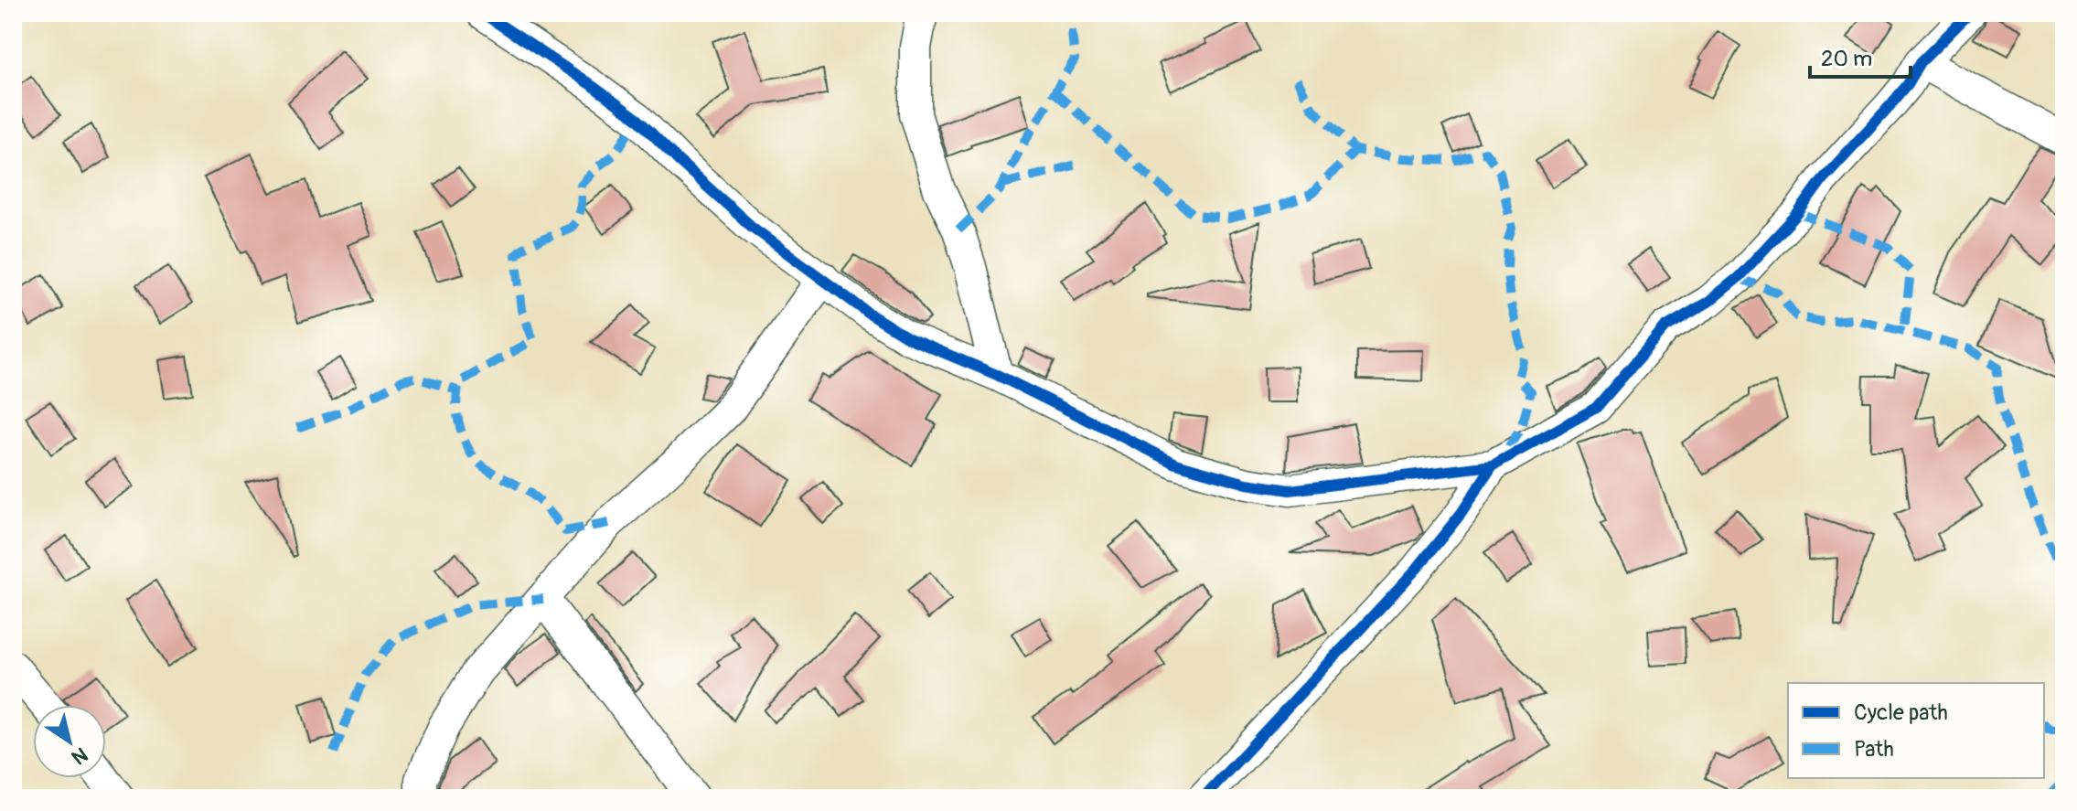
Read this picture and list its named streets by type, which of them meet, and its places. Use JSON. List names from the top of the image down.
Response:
{
  "legend": ["Cycle path", "Path"],
  "scale_bar": "20 m",
  "north": "bottom right"
}
